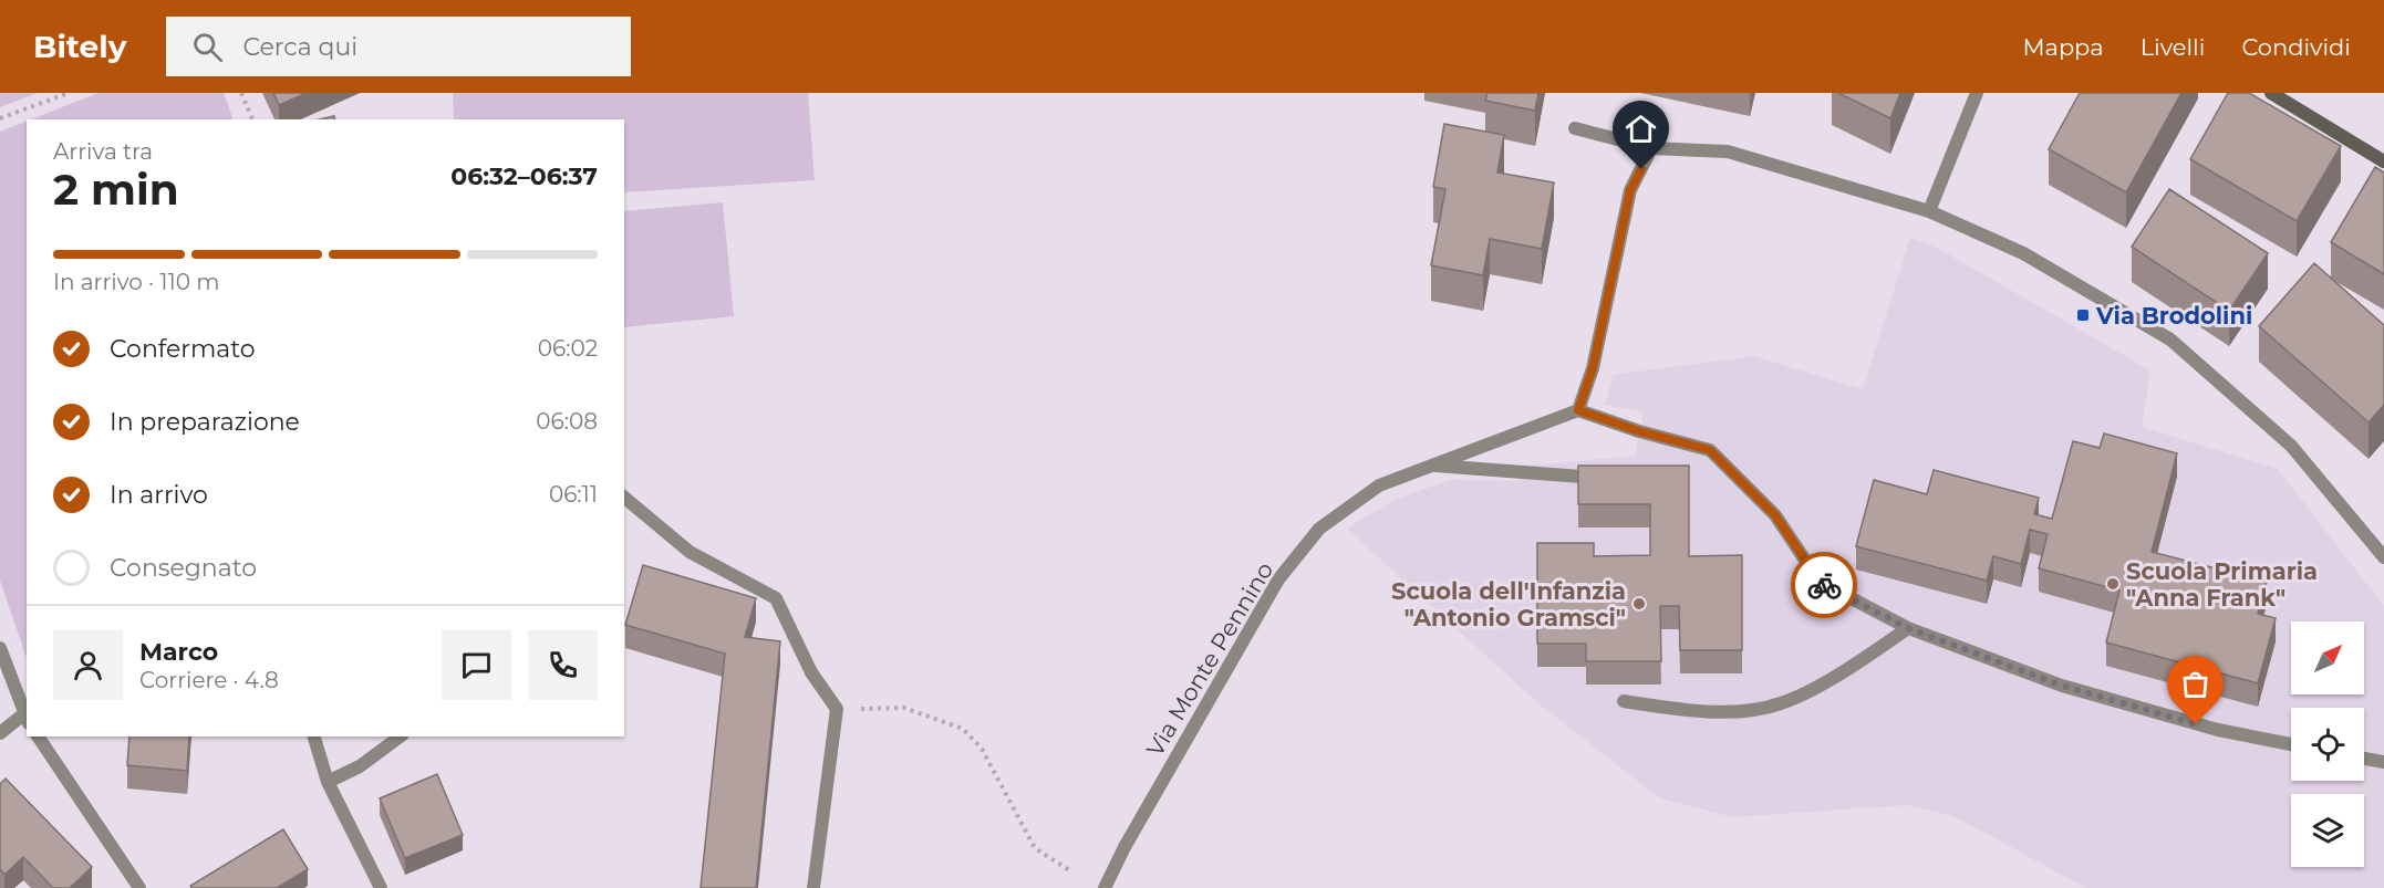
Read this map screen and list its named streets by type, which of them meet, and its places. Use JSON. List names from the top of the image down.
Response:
{
  "streets": {
    "street": ["Via Monte Pennino"]
  },
  "places": {
    "transit": ["Via Brodolini"],
    "other": ["Scuola Primaria \"Anna Frank\"", "Scuola dell'Infanzia \"Antonio Gramsci\""]
  },
  "north": "top right",
  "page": {
    "header": "Bitely",
    "search": "Cerca qui",
    "nav": ["Mappa", "Livelli", "Condividi"],
    "heading": ["2 min", "Arriva tra", "06:32–06:37"],
    "panel": ["Marco", "Corriere · 4.8"],
    "bar": "In arrivo · 110 m",
    "list": [
      ["Confermato", "06:02"],
      ["In preparazione", "06:08"],
      ["In arrivo", "06:11"],
      "Consegnato"
    ]
  }
}
